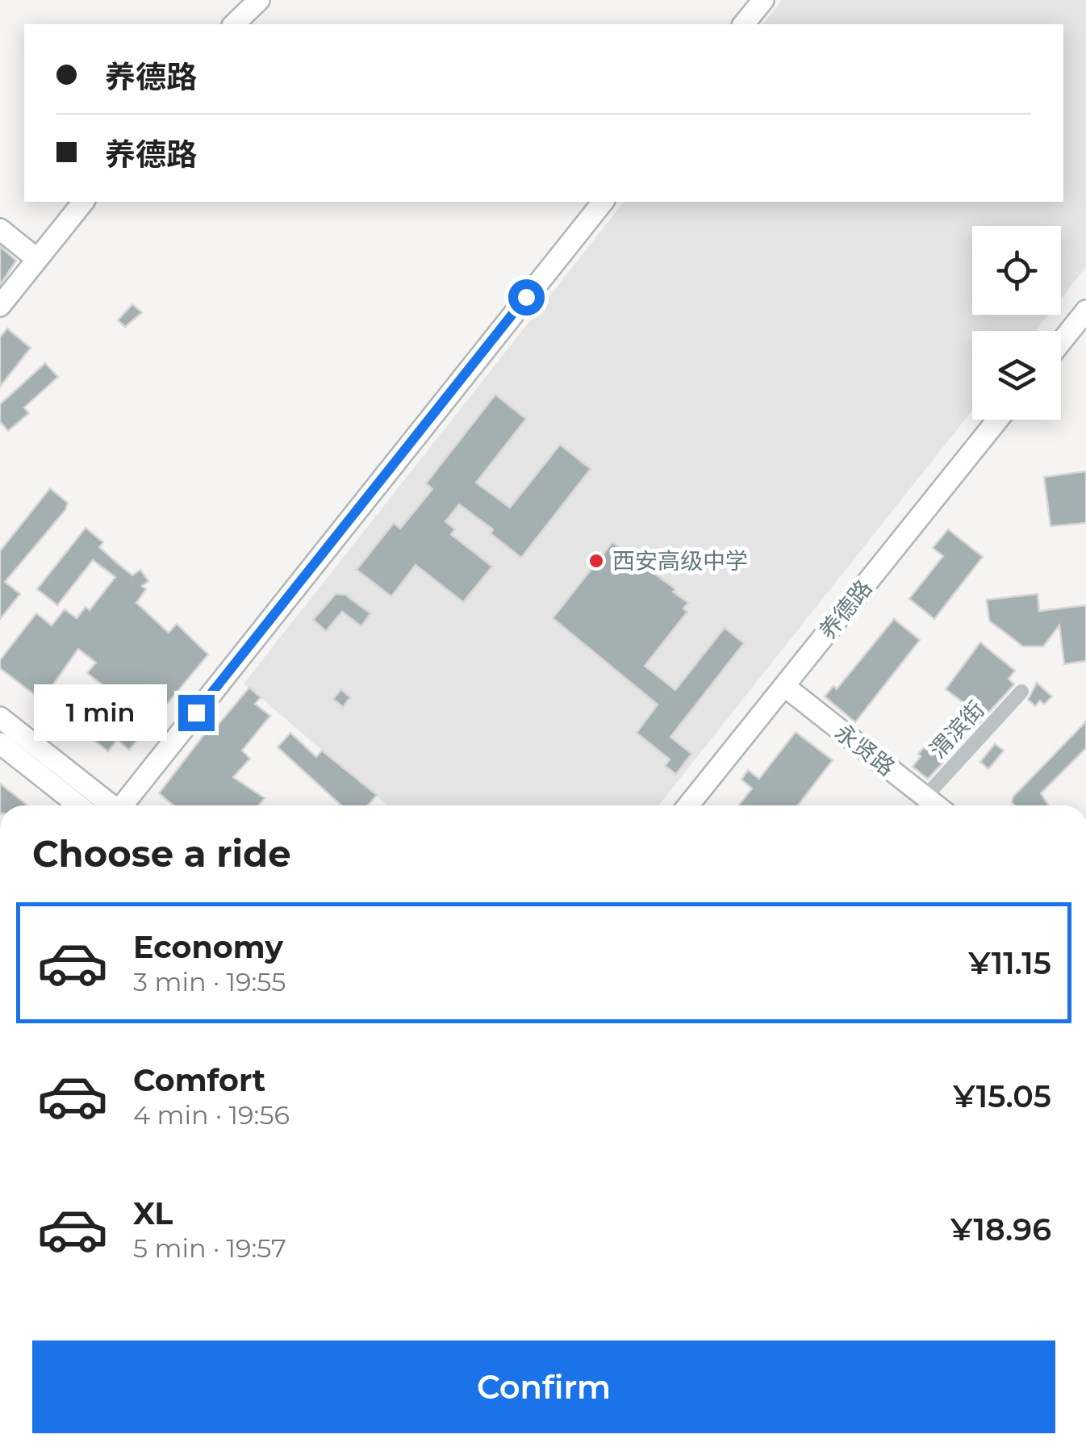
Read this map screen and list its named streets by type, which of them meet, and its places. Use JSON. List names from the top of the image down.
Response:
{
  "streets": {
    "street": ["养德路", "渭滨街", "永贤路"]
  },
  "crossings": [
    ["养德路", "永贤路"],
    ["渭滨街", "永贤路"]
  ],
  "places": ["西安高级中学"],
  "page": {
    "banner": ["养德路", "养德路"],
    "bubble": "1 min",
    "heading": "Choose a ride",
    "list": [
      {
        "name": "Economy",
        "note": "3 min · 19:55",
        "value": "¥11.15"
      },
      {
        "name": "Comfort",
        "note": "4 min · 19:56",
        "value": "¥15.05"
      },
      {
        "name": "XL",
        "note": "5 min · 19:57",
        "value": "¥18.96"
      }
    ],
    "buttons": "Confirm"
  }
}
